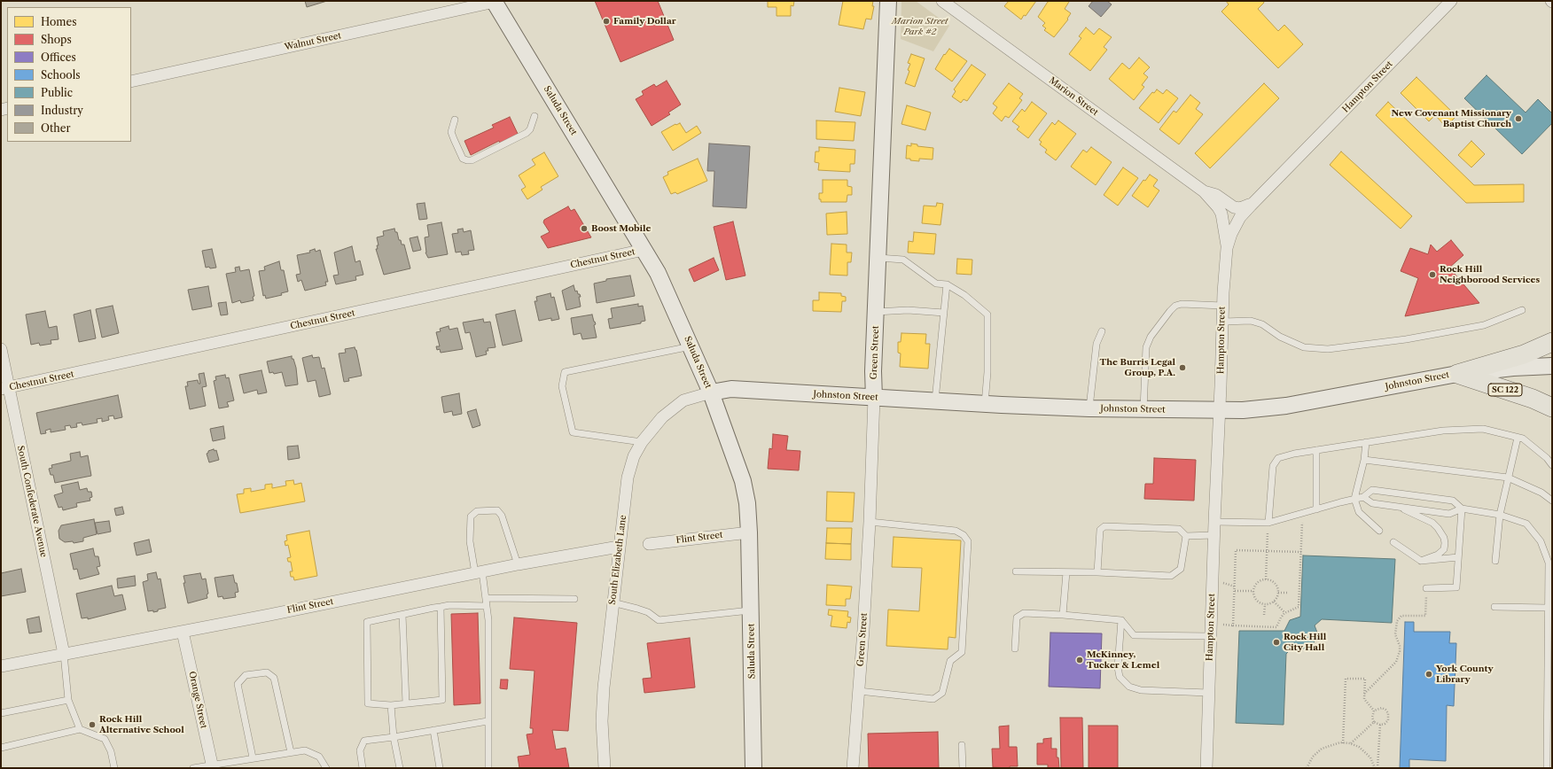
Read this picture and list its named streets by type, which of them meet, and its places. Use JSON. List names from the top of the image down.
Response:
{
  "streets": {
    "main road": [
      "Saluda Street",
      "Green Street",
      "Johnston Street",
      "SC 122"
    ],
    "street": [
      "Walnut Street",
      "Hampton Street",
      "Marion Street",
      "Chestnut Street",
      "South Confederate Avenue",
      "Flint Street",
      "South Elizabeth Lane",
      "Orange Street"
    ]
  },
  "crossings": [
    ["Walnut Street", "Saluda Street"],
    ["Hampton Street", "Marion Street"],
    ["Hampton Street", "Johnston Street"],
    ["Saluda Street", "Chestnut Street"],
    ["Saluda Street", "Johnston Street"],
    ["Saluda Street", "Flint Street"],
    ["Saluda Street", "South Elizabeth Lane"],
    ["Chestnut Street", "South Confederate Avenue"],
    ["Green Street", "Johnston Street"],
    ["Johnston Street", "SC 122"],
    ["Johnston Street", "South Elizabeth Lane"],
    ["South Confederate Avenue", "Flint Street"],
    ["Flint Street", "South Elizabeth Lane"],
    ["Flint Street", "Orange Street"]
  ],
  "parks": ["Marion Street Park #2"],
  "places": [
    "Family Dollar",
    "New Covenant Missionary Baptist Church",
    "Boost Mobile",
    "Rock Hill Neighborood Services",
    "The Burris Legal Group, P.A.",
    "Rock Hill City Hall",
    "McKinney, Tucker & Lemel",
    "York County Library",
    "Rock Hill Alternative School"
  ],
  "legend": [
    "Homes",
    "Shops",
    "Offices",
    "Schools",
    "Public",
    "Industry",
    "Other"
  ]
}
